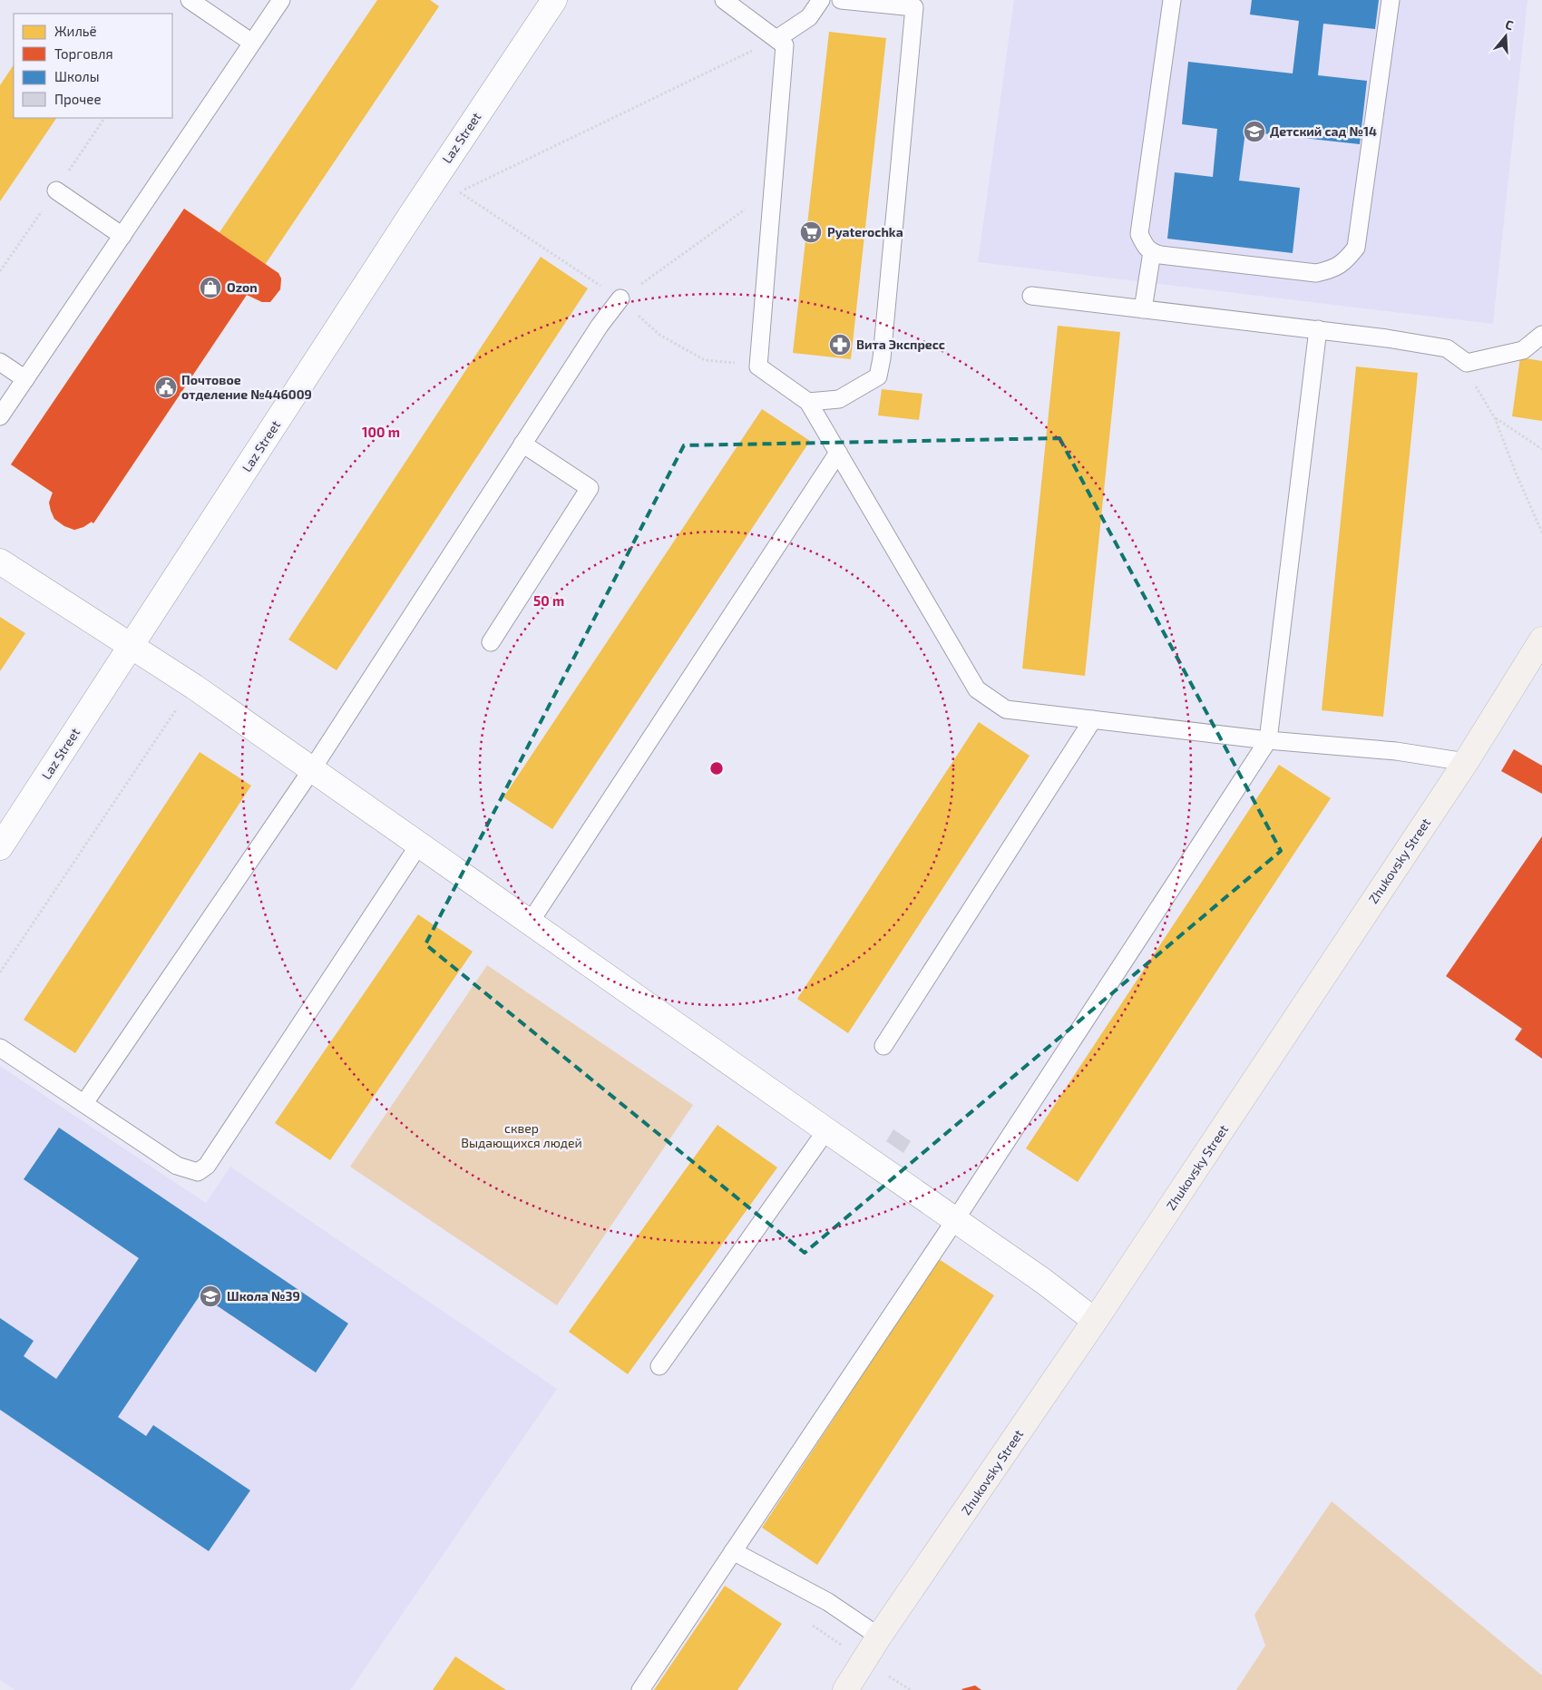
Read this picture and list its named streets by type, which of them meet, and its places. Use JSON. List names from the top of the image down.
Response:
{
  "streets": {
    "main road": ["Zhukovsky Street"],
    "street": ["Laz Street"]
  },
  "parks": ["сквер Выдающихся людей"],
  "places": {
    "school or university": ["Детский сад №14", "Школа №39"],
    "supermarket": ["Pyaterochka"],
    "shop": ["Ozon"],
    "pharmacy": ["Вита Экспресс"],
    "public building": ["Почтовое отделение №446009"]
  },
  "legend": [
    "Жильё",
    "Торговля",
    "Школы",
    "Прочее"
  ],
  "north": "top",
  "rings": ["100 m", "50 m"]
}
